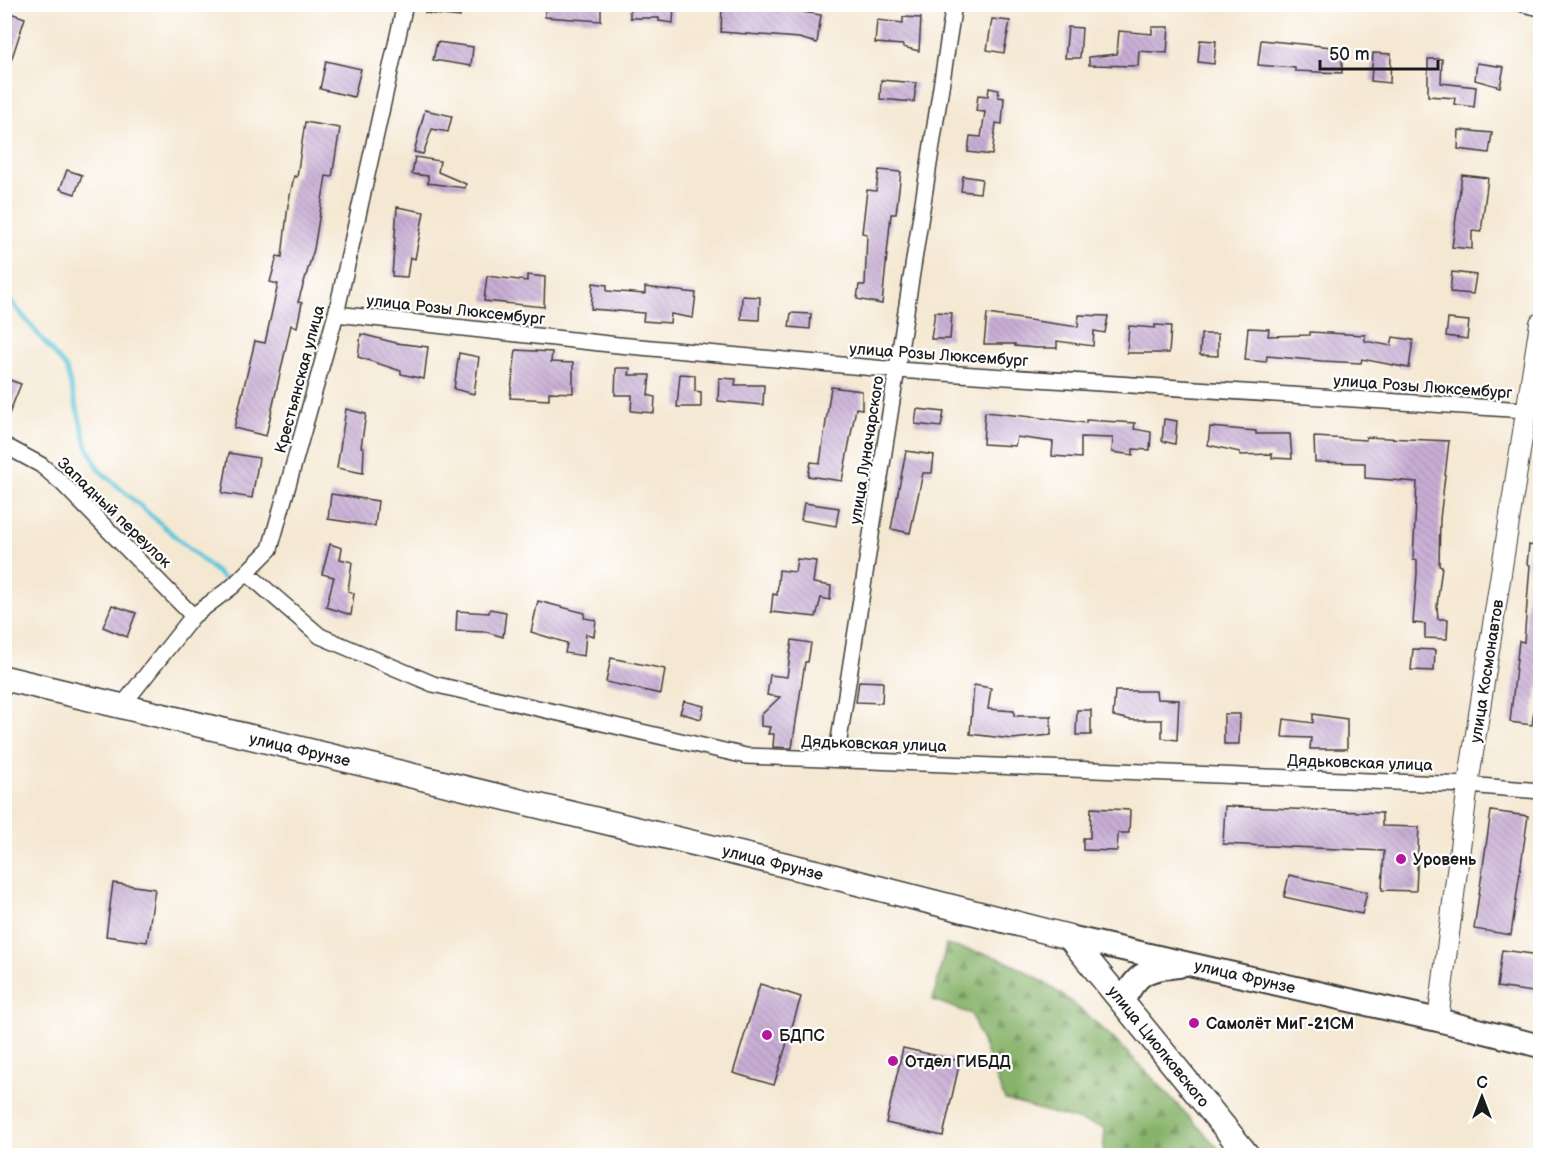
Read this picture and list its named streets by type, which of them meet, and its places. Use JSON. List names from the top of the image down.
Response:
{
  "streets": {
    "main road": ["улица Фрунзе", "улица Циолковского"],
    "street": [
      "улица Розы Люксембург",
      "Крестьянская улица",
      "улица Луначарского",
      "Западный переулок",
      "улица Космонавтов",
      "Дядьковская улица"
    ]
  },
  "crossings": [
    ["улица Розы Люксембург", "Крестьянская улица"],
    ["улица Розы Люксембург", "улица Луначарского"],
    ["улица Розы Люксембург", "улица Космонавтов"],
    ["Крестьянская улица", "Западный переулок"],
    ["Крестьянская улица", "Дядьковская улица"],
    ["Крестьянская улица", "улица Фрунзе"],
    ["улица Луначарского", "Дядьковская улица"],
    ["улица Космонавтов", "Дядьковская улица"],
    ["улица Космонавтов", "улица Фрунзе"],
    ["улица Фрунзе", "улица Циолковского"]
  ],
  "places": [
    "Уровень",
    "Самолёт МиГ-21СМ",
    "БДПС",
    "Отдел ГИБДД"
  ],
  "scale_bar": "50 m",
  "north": "top"
}
